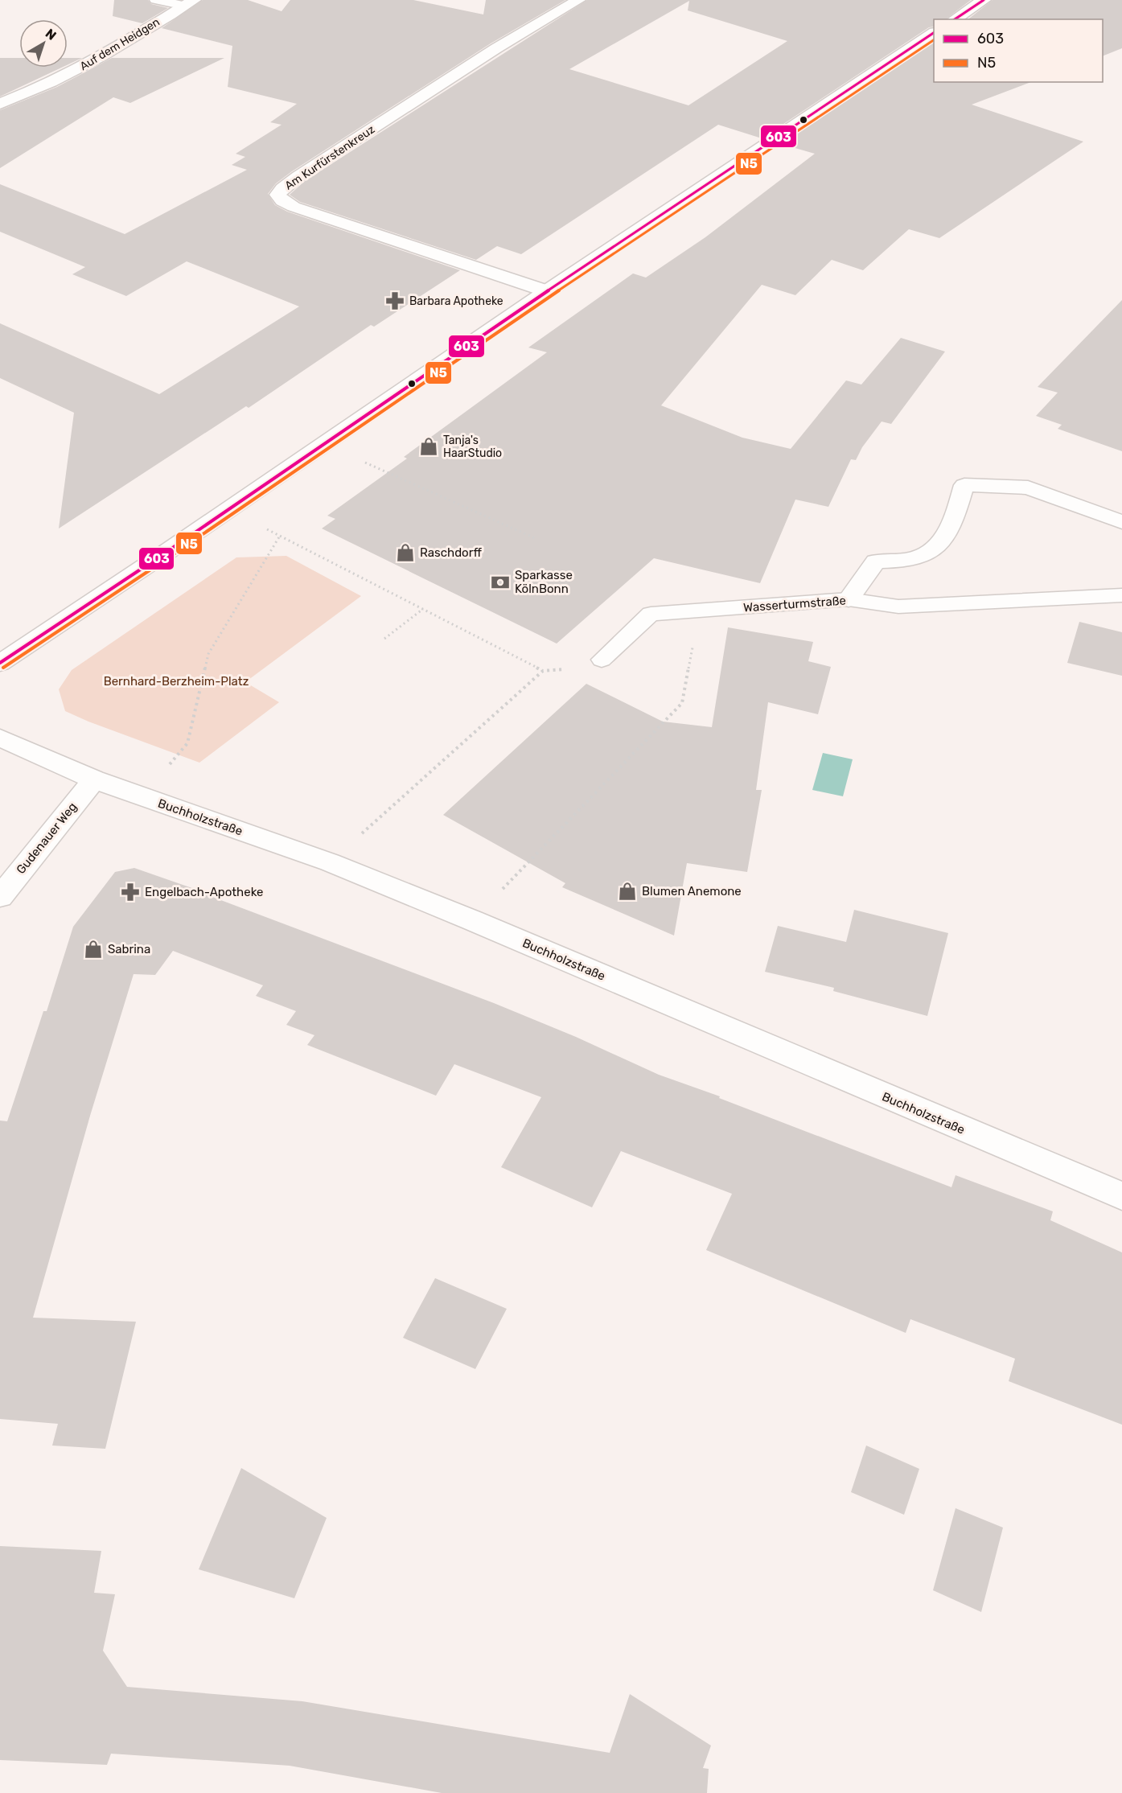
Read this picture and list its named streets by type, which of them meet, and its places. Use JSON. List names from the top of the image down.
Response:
{
  "streets": {
    "street": [
      "Auf dem Heidgen",
      "Am Kurfürstenkreuz",
      "Buchholzstraße",
      "Gudenauer Weg"
    ],
    "lane": ["Wasserturmstraße"]
  },
  "crossings": [
    ["Buchholzstraße", "Gudenauer Weg"]
  ],
  "parks": ["Bernhard-Berzheim-Platz"],
  "places": {
    "pharmacy": ["Barbara Apotheke", "Engelbach-Apotheke"],
    "shop": [
      "Tanja's HaarStudio",
      "Raschdorff",
      "Blumen Anemone",
      "Sabrina"
    ],
    "bank": ["Sparkasse KölnBonn"]
  },
  "lines": ["transit line 603", "transit line N5"],
  "legend": ["603", "N5"],
  "north": "top right"
}
